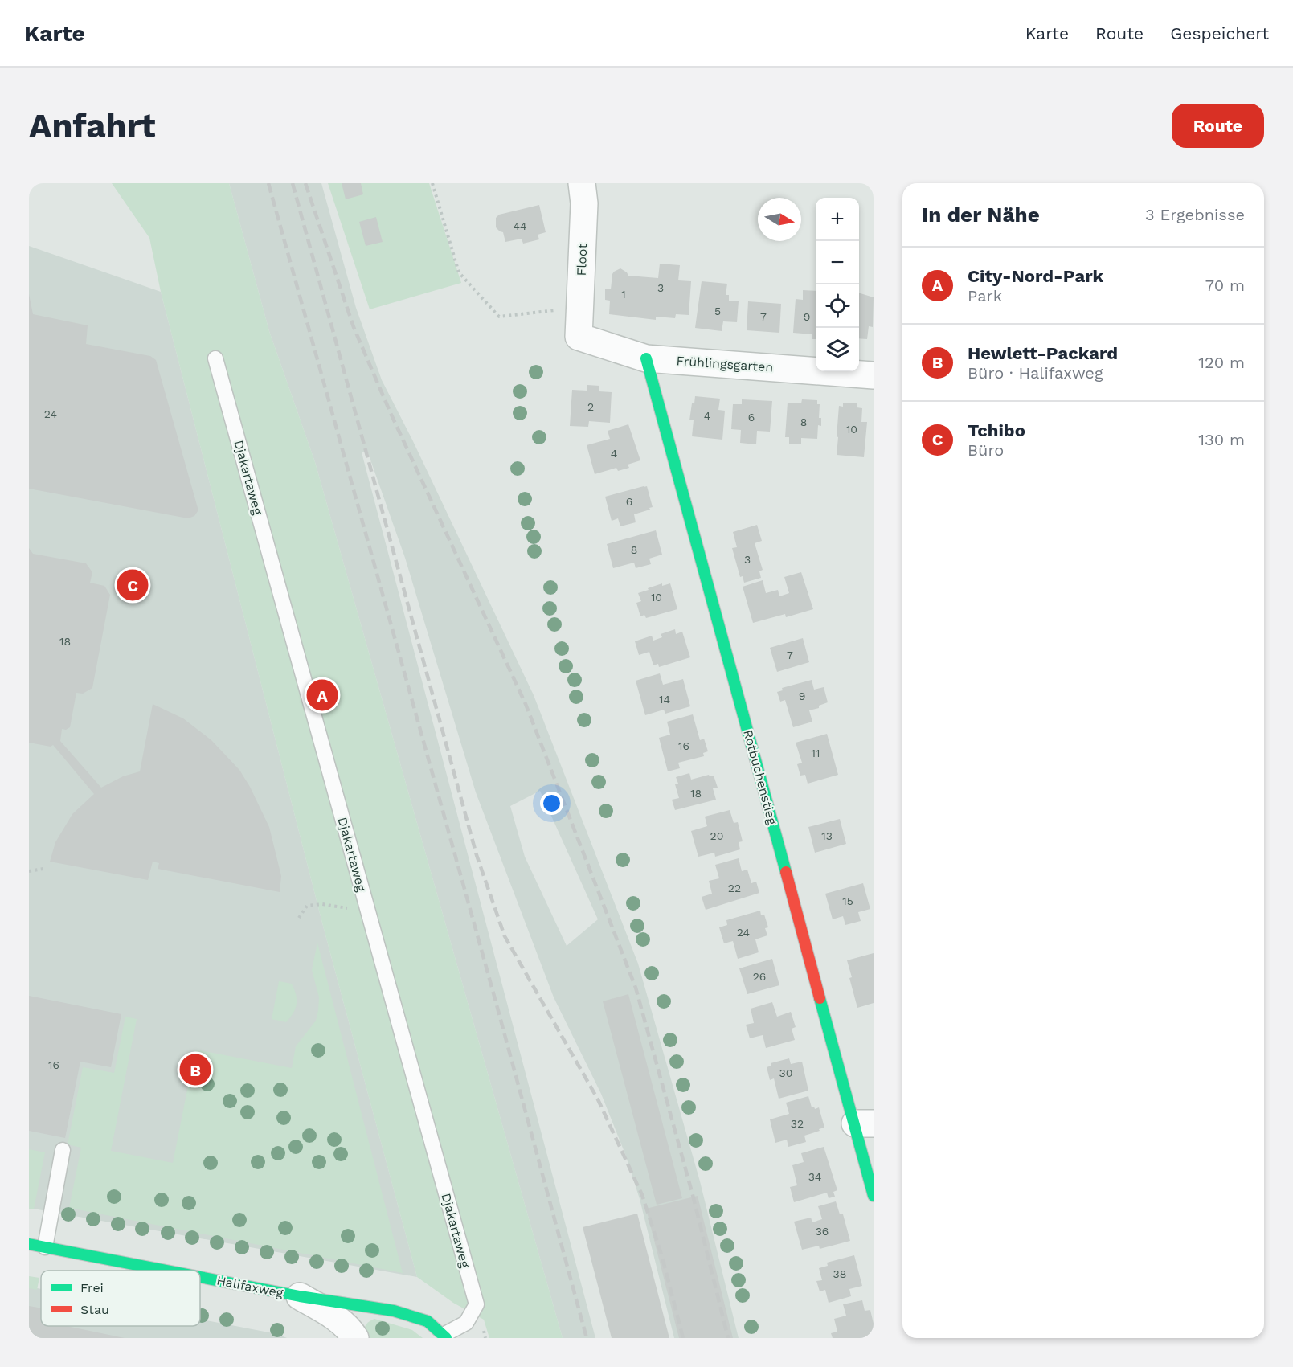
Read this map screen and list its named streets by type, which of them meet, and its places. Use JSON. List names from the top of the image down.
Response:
{
  "streets": {
    "street": [
      "Floot",
      "Frühlingsgarten",
      "Rotbuchenstieg",
      "Halifaxweg"
    ],
    "lane": ["Djakartaweg"]
  },
  "crossings": [
    ["Floot", "Frühlingsgarten"],
    ["Frühlingsgarten", "Rotbuchenstieg"],
    ["Djakartaweg", "Halifaxweg"]
  ],
  "house_numbers": [
    "44",
    "3",
    "1",
    "5",
    "7",
    "9",
    "2",
    "24",
    "4",
    "6",
    "8",
    "10",
    "4",
    "6",
    "8",
    "3",
    "10",
    "18",
    "7",
    "9",
    "14",
    "16",
    "11",
    "18",
    "20",
    "13",
    "22",
    "15",
    "24",
    "26",
    "16",
    "30",
    "32",
    "34",
    "36",
    "38"
  ],
  "legend": ["Frei", "Stau"],
  "north": "right",
  "page": {
    "header": "Karte",
    "nav": ["Karte", "Route", "Gespeichert"],
    "buttons": "Route",
    "title": "Anfahrt",
    "heading": ["In der Nähe", "3 Ergebnisse"],
    "map_buttons": ["+", "−"],
    "list": [
      {
        "mark": "A",
        "name": "City-Nord-Park",
        "note": "Park",
        "value": "70 m"
      },
      {
        "mark": "B",
        "name": "Hewlett-Packard",
        "note": "Büro · Halifaxweg",
        "value": "120 m"
      },
      {
        "mark": "C",
        "name": "Tchibo",
        "note": "Büro",
        "value": "130 m"
      }
    ],
    "pins": ["C", "A", "B"]
  }
}
